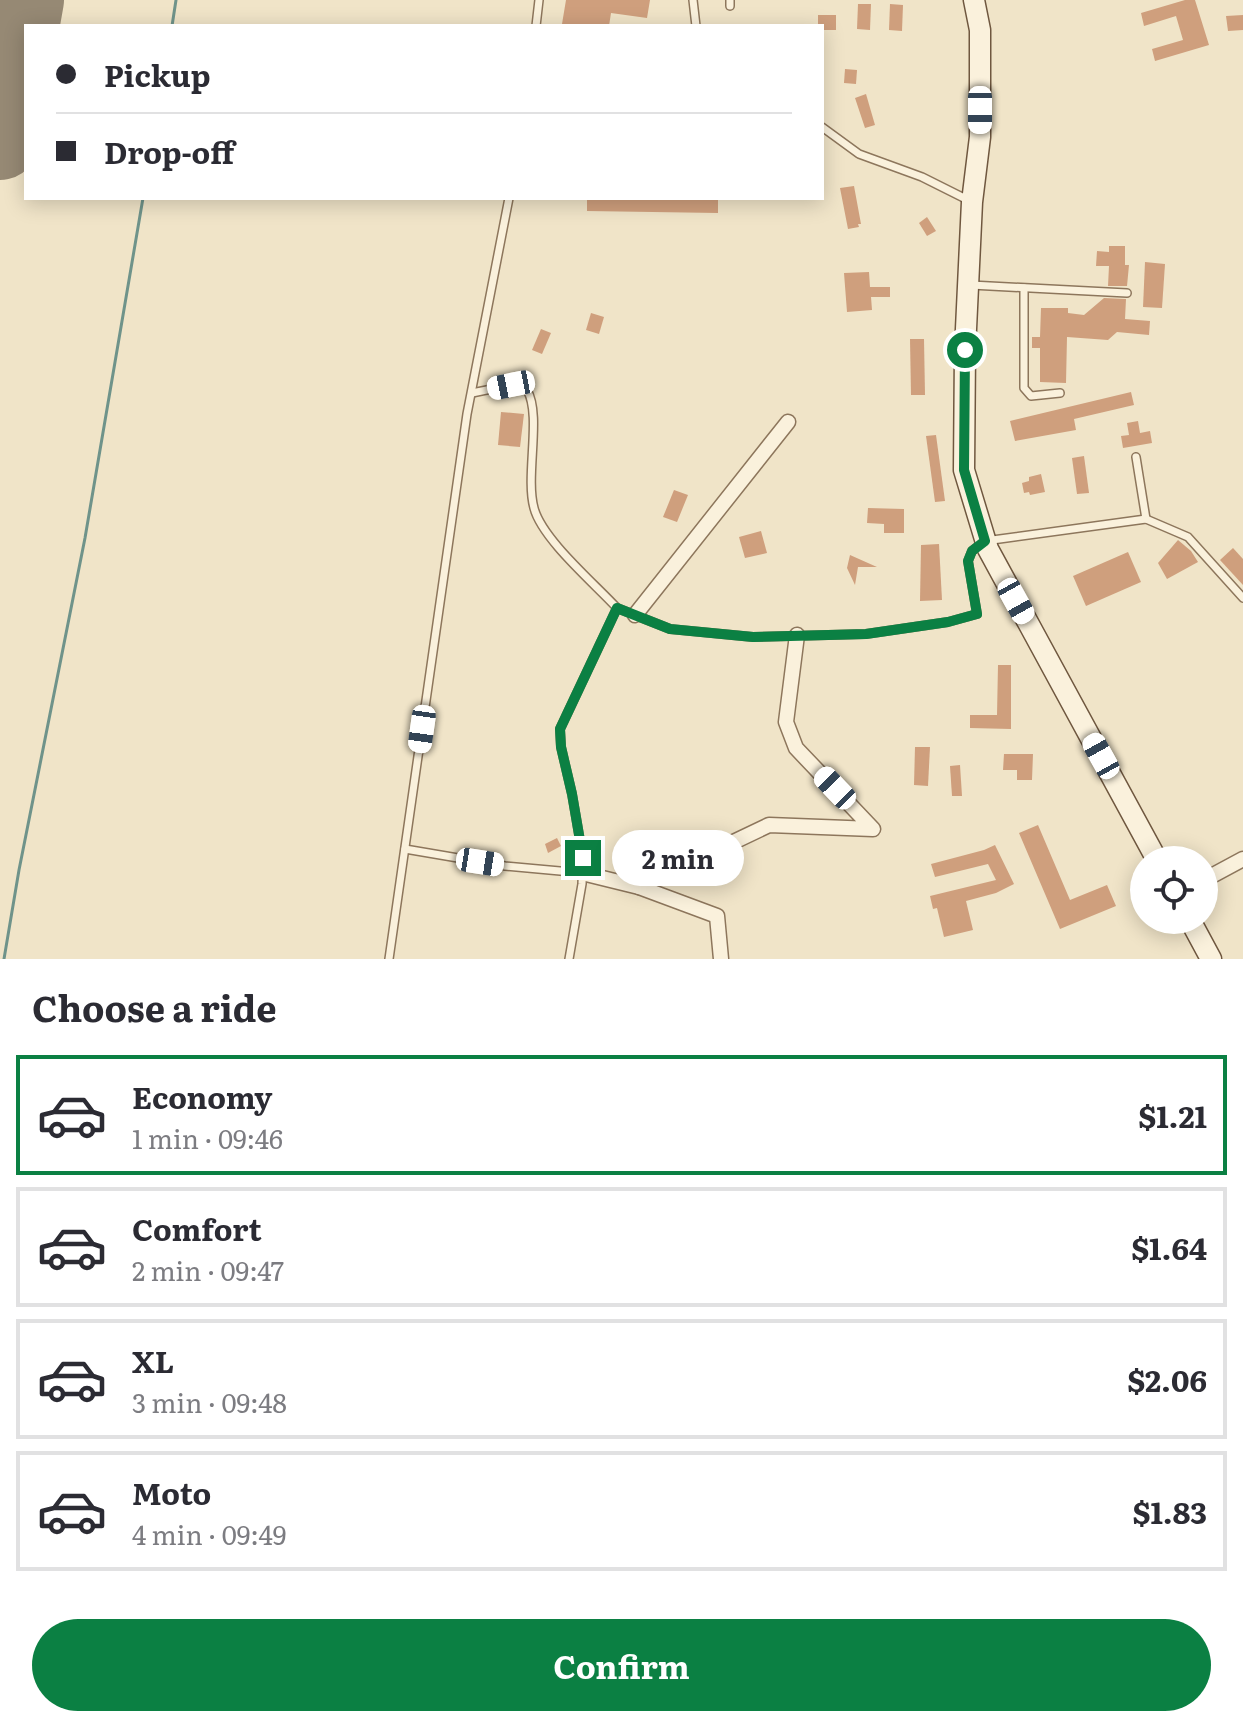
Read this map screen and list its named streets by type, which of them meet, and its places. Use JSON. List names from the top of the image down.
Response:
{
  "page": {
    "banner": ["Pickup", "Drop-off"],
    "bubble": "2 min",
    "heading": "Choose a ride",
    "list": [
      {
        "name": "Economy",
        "note": "1 min · 09:46",
        "value": "$1.21"
      },
      {
        "name": "Comfort",
        "note": "2 min · 09:47",
        "value": "$1.64"
      },
      {
        "name": "XL",
        "note": "3 min · 09:48",
        "value": "$2.06"
      },
      {
        "name": "Moto",
        "note": "4 min · 09:49",
        "value": "$1.83"
      }
    ],
    "buttons": "Confirm"
  }
}
